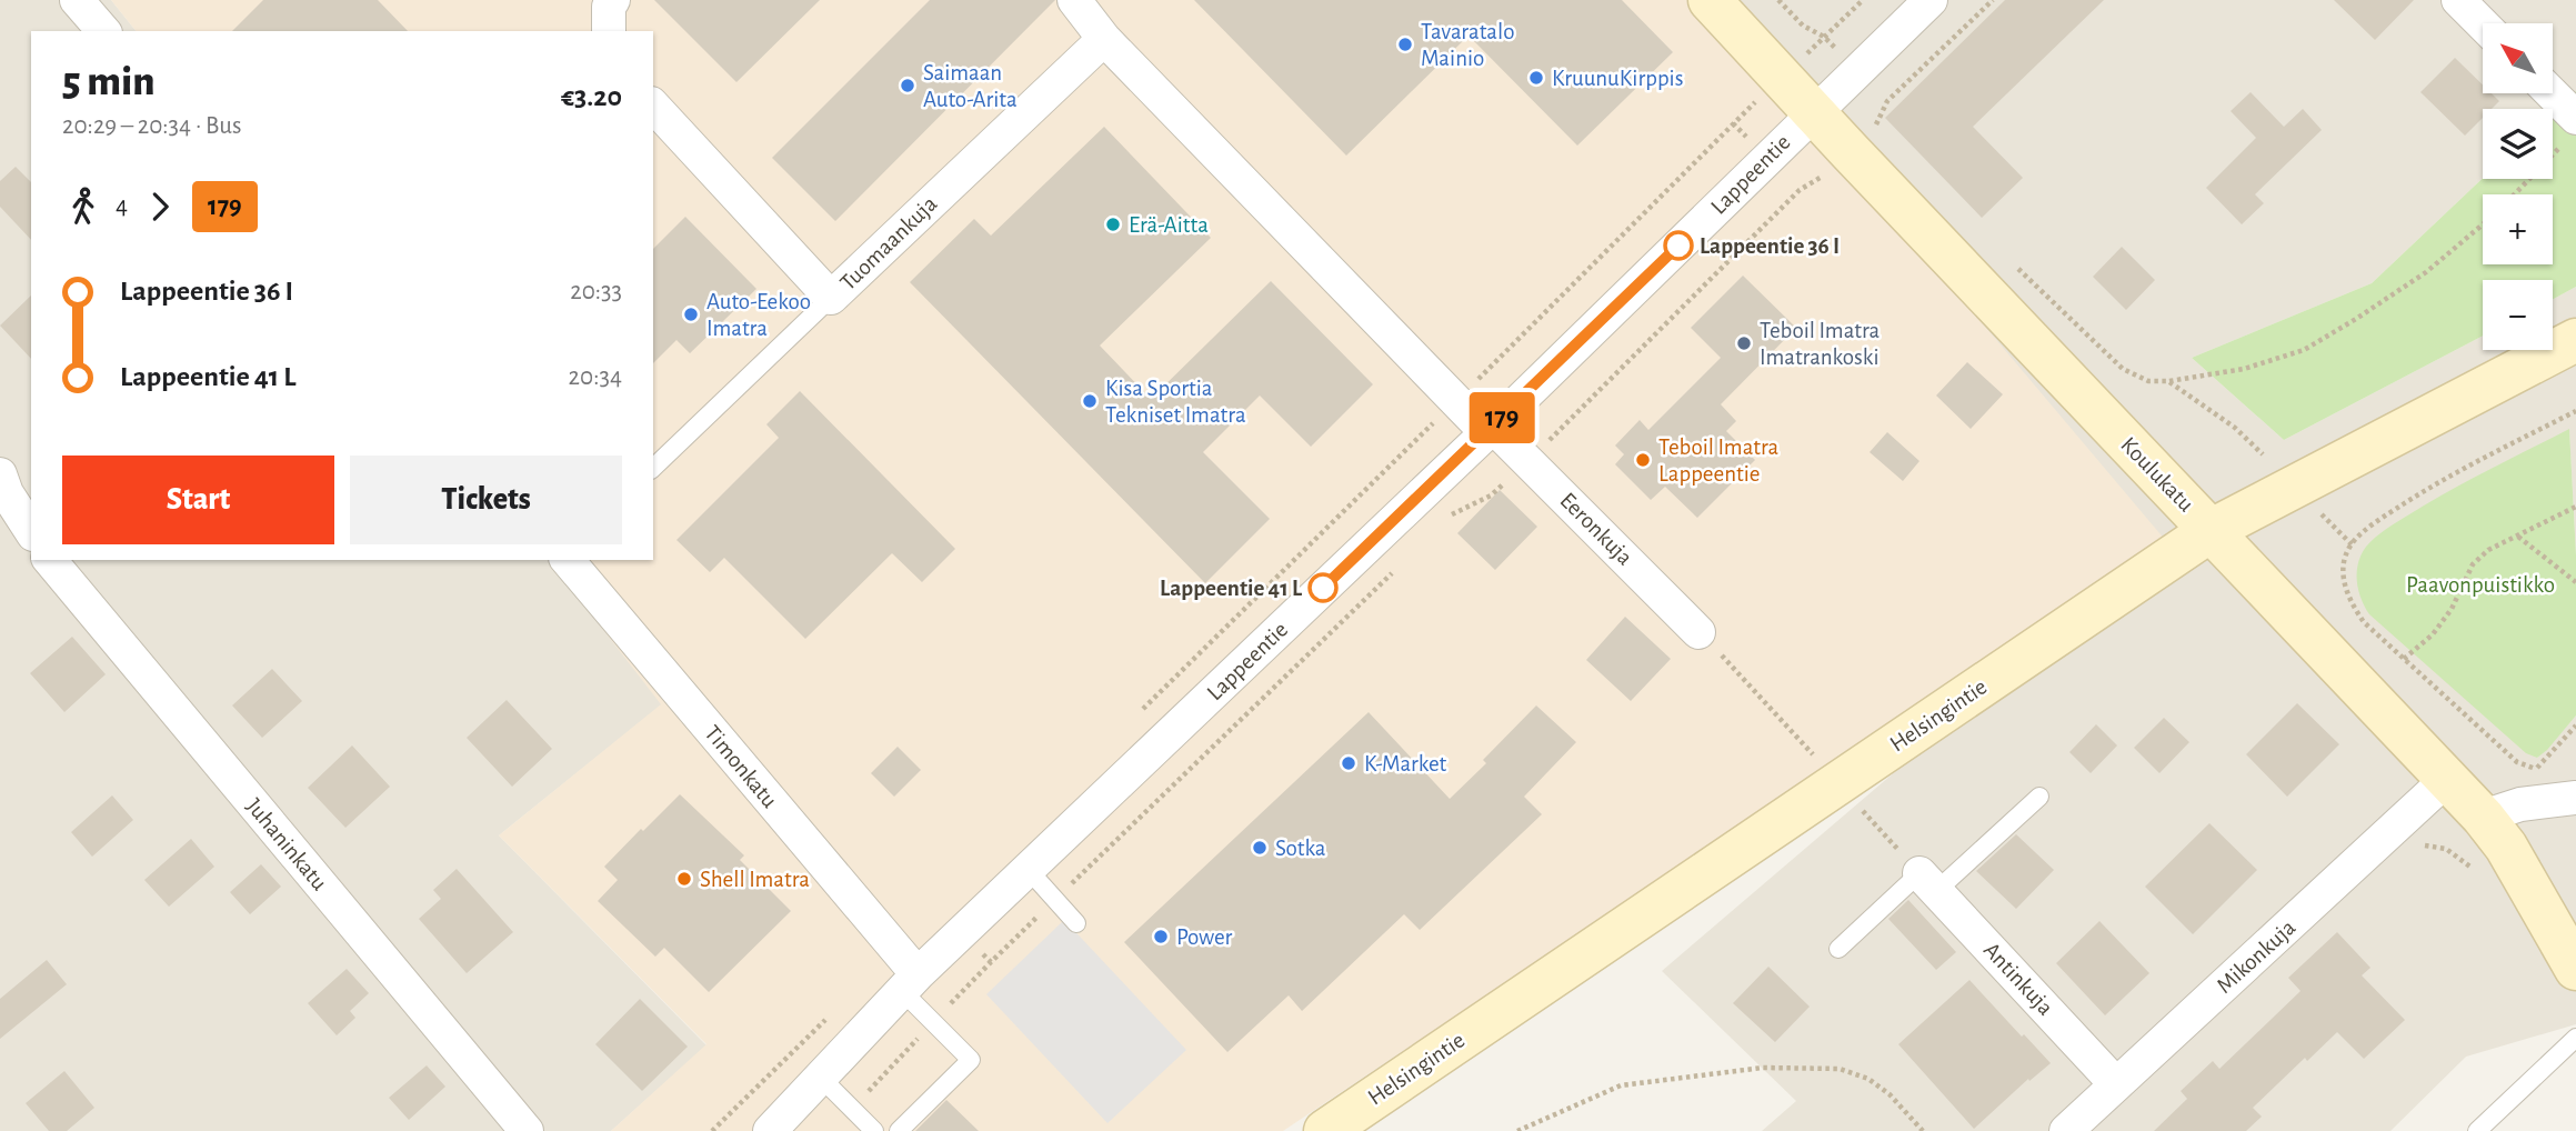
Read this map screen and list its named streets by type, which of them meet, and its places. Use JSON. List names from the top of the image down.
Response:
{
  "streets": {
    "main road": ["Koulukatu", "Helsingintie"],
    "street": [
      "Lappeentie",
      "Tuomaankuja",
      "Eeronkuja",
      "Timonkatu",
      "Juhaninkatu",
      "Mikonkuja",
      "Antinkuja"
    ]
  },
  "crossings": [
    ["Lappeentie", "Koulukatu"],
    ["Lappeentie", "Eeronkuja"],
    ["Lappeentie", "Timonkatu"],
    ["Koulukatu", "Helsingintie"],
    ["Koulukatu", "Mikonkuja"],
    ["Mikonkuja", "Antinkuja"]
  ],
  "parks": ["Paavonpuistikko"],
  "places": [
    "Tavaratalo Mainio",
    "KruunuKirppis",
    "Saimaan Auto-Arita",
    "Erä-Aitta",
    "Lappeentie 36 I",
    "Auto-Eekoo Imatra",
    "Teboil Imatra Imatrankoski",
    "Kisa Sportia Tekniset Imatra",
    "Teboil Imatra Lappeentie",
    "Lappeentie 41 L",
    "K-Market",
    "Sotka",
    "Shell Imatra",
    "Power"
  ],
  "lines": ["bus line 179"],
  "north": "top left",
  "page": {
    "on_map": "179",
    "map_buttons": ["+", "−"],
    "heading": ["5 min", "20:29 – 20:34 · Bus", "€3.20"],
    "legs": ["4", "179"],
    "list": [
      {
        "name": "Lappeentie 36 I",
        "value": "20:33"
      },
      {
        "name": "Lappeentie 41 L",
        "value": "20:34"
      }
    ],
    "buttons": ["Start", "Tickets"]
  }
}
